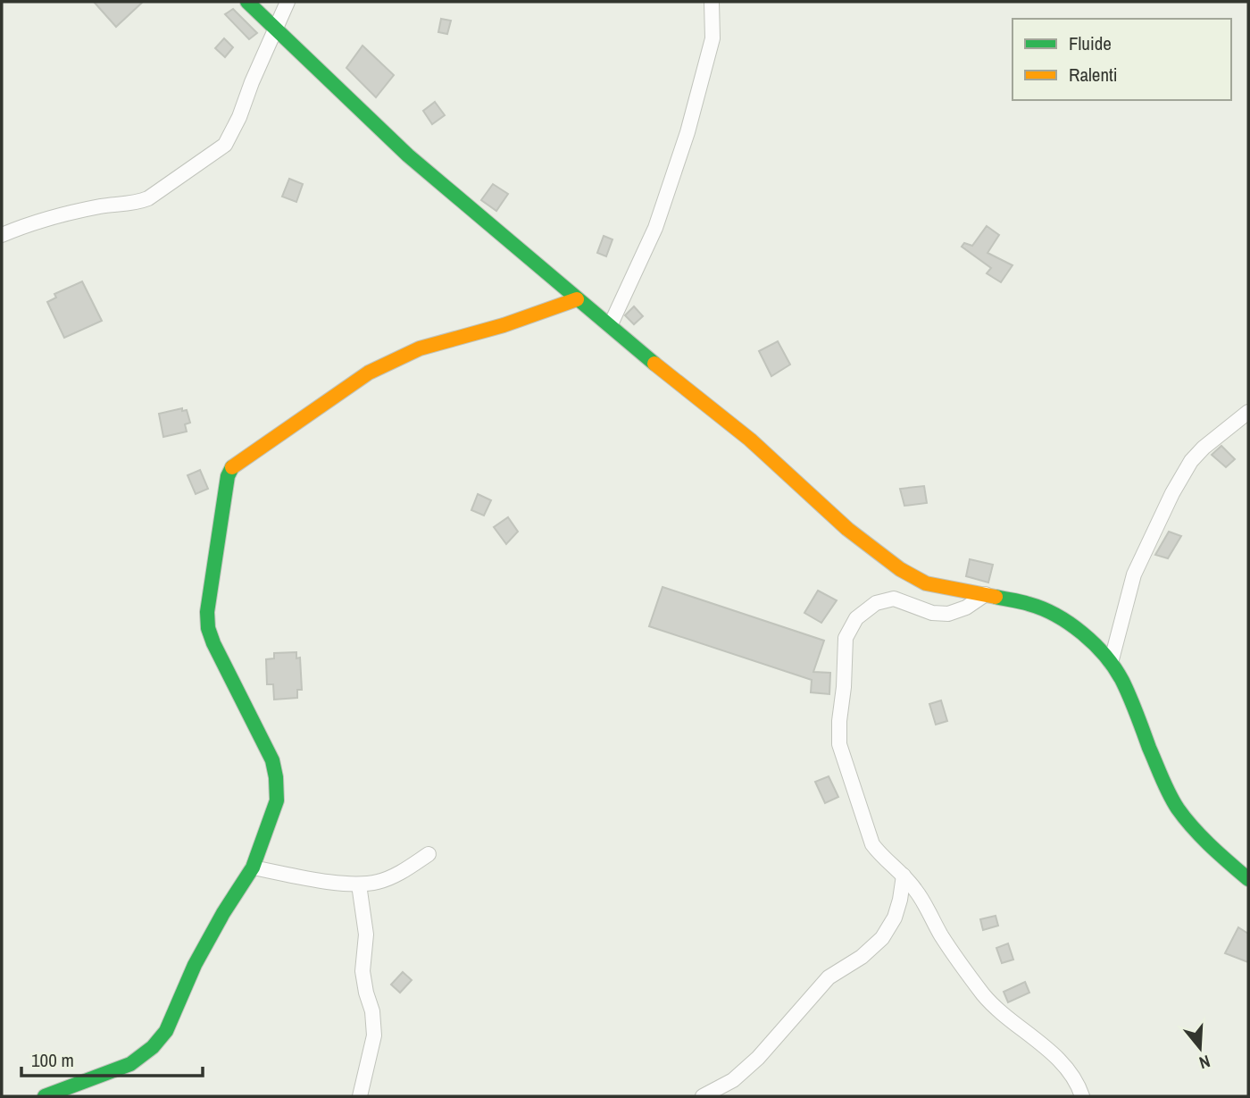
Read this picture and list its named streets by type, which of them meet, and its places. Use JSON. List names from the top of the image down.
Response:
{
  "legend": ["Fluide", "Ralenti"],
  "scale_bar": "100 m",
  "north": "bottom"
}
